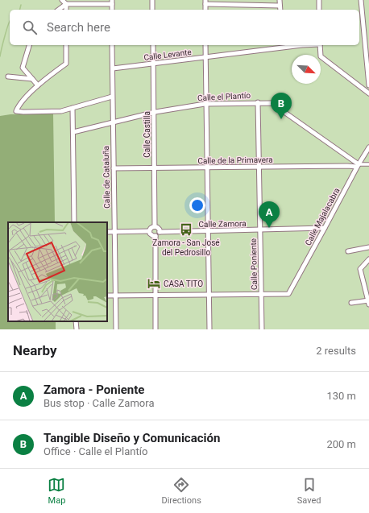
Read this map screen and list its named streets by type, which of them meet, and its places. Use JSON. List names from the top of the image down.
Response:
{
  "streets": {
    "street": [
      "Calle Levante",
      "Calle el Plantío",
      "Calle Castilla",
      "Calle de la Primavera",
      "Calle de Cataluña",
      "Calle Majalacabra",
      "Calle Zamora",
      "Calle Poniente"
    ]
  },
  "crossings": [
    ["Calle Levante", "Calle Castilla"],
    ["Calle Levante", "Calle de Cataluña"],
    ["Calle el Plantío", "Calle Castilla"],
    ["Calle el Plantío", "Calle de la Primavera"],
    ["Calle el Plantío", "Calle de Cataluña"],
    ["Calle el Plantío", "Calle Majalacabra"],
    ["Calle el Plantío", "Calle Poniente"],
    ["Calle Castilla", "Calle de la Primavera"],
    ["Calle Castilla", "Calle Zamora"],
    ["Calle de la Primavera", "Calle de Cataluña"],
    ["Calle de la Primavera", "Calle Majalacabra"],
    ["Calle de la Primavera", "Calle Poniente"],
    ["Calle Majalacabra", "Calle Zamora"],
    ["Calle Majalacabra", "Calle Poniente"],
    ["Calle Zamora", "Calle Poniente"]
  ],
  "places": {
    "bus stop": ["Zamora - San José del Pedrosillo"],
    "hotel": ["CASA TITO"]
  },
  "north": "bottom right",
  "page": {
    "search": "Search here",
    "pins": ["B", "A"],
    "heading": ["Nearby", "2 results"],
    "list": [
      {
        "mark": "A",
        "name": "Zamora - Poniente",
        "note": "Bus stop · Calle Zamora",
        "value": "130 m"
      },
      {
        "mark": "B",
        "name": "Tangible Diseño y Comunicación",
        "note": "Office · Calle el Plantío",
        "value": "200 m"
      }
    ],
    "nav": ["Map", "Directions", "Saved"]
  }
}
